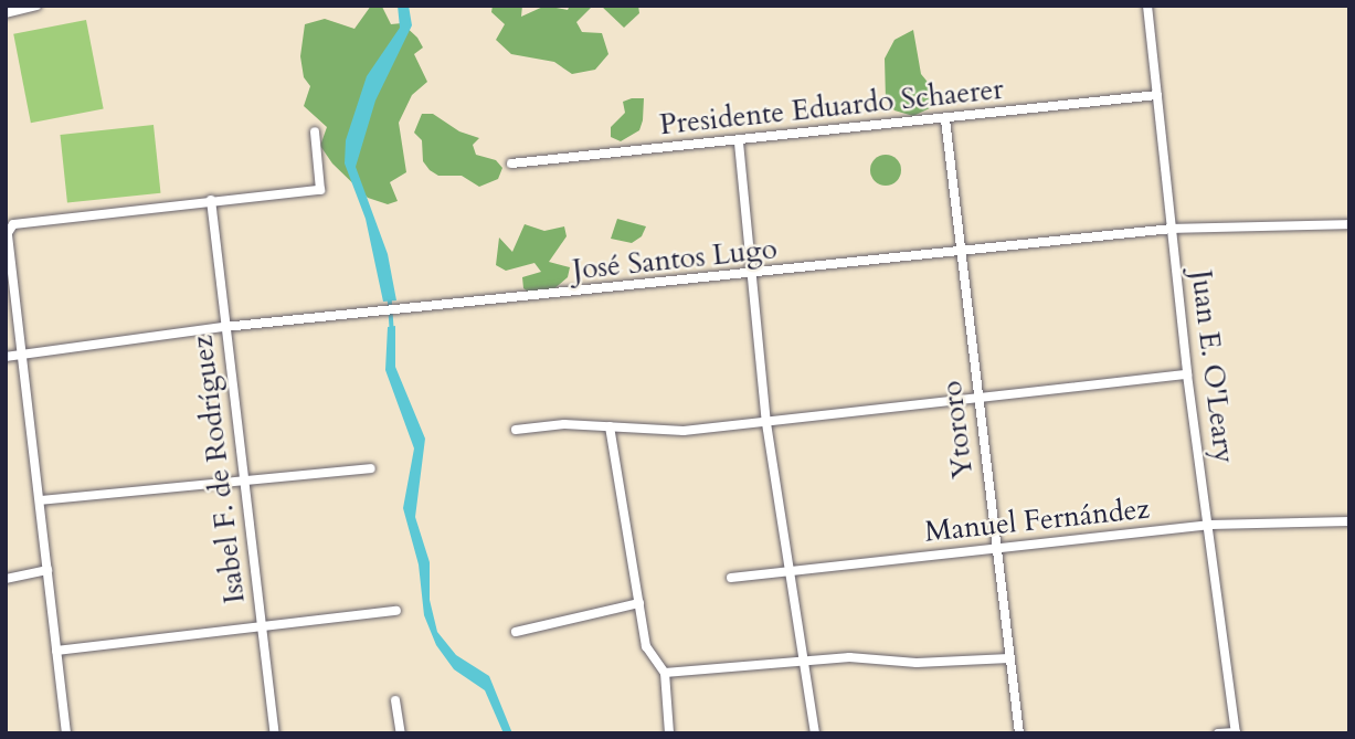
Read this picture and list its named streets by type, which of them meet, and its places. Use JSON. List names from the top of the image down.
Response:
{
  "streets": {
    "street": [
      "Presidente Eduardo Schaerer",
      "José Santos Lugo",
      "Juan E. O'Leary",
      "Ytororo",
      "Isabel F. de Rodríguez",
      "Manuel Fernández"
    ]
  },
  "crossings": [
    ["Presidente Eduardo Schaerer", "Juan E. O'Leary"],
    ["Presidente Eduardo Schaerer", "Ytororo"],
    ["José Santos Lugo", "Juan E. O'Leary"],
    ["José Santos Lugo", "Ytororo"],
    ["José Santos Lugo", "Isabel F. de Rodríguez"],
    ["Juan E. O'Leary", "Manuel Fernández"],
    ["Ytororo", "Manuel Fernández"]
  ]
}
